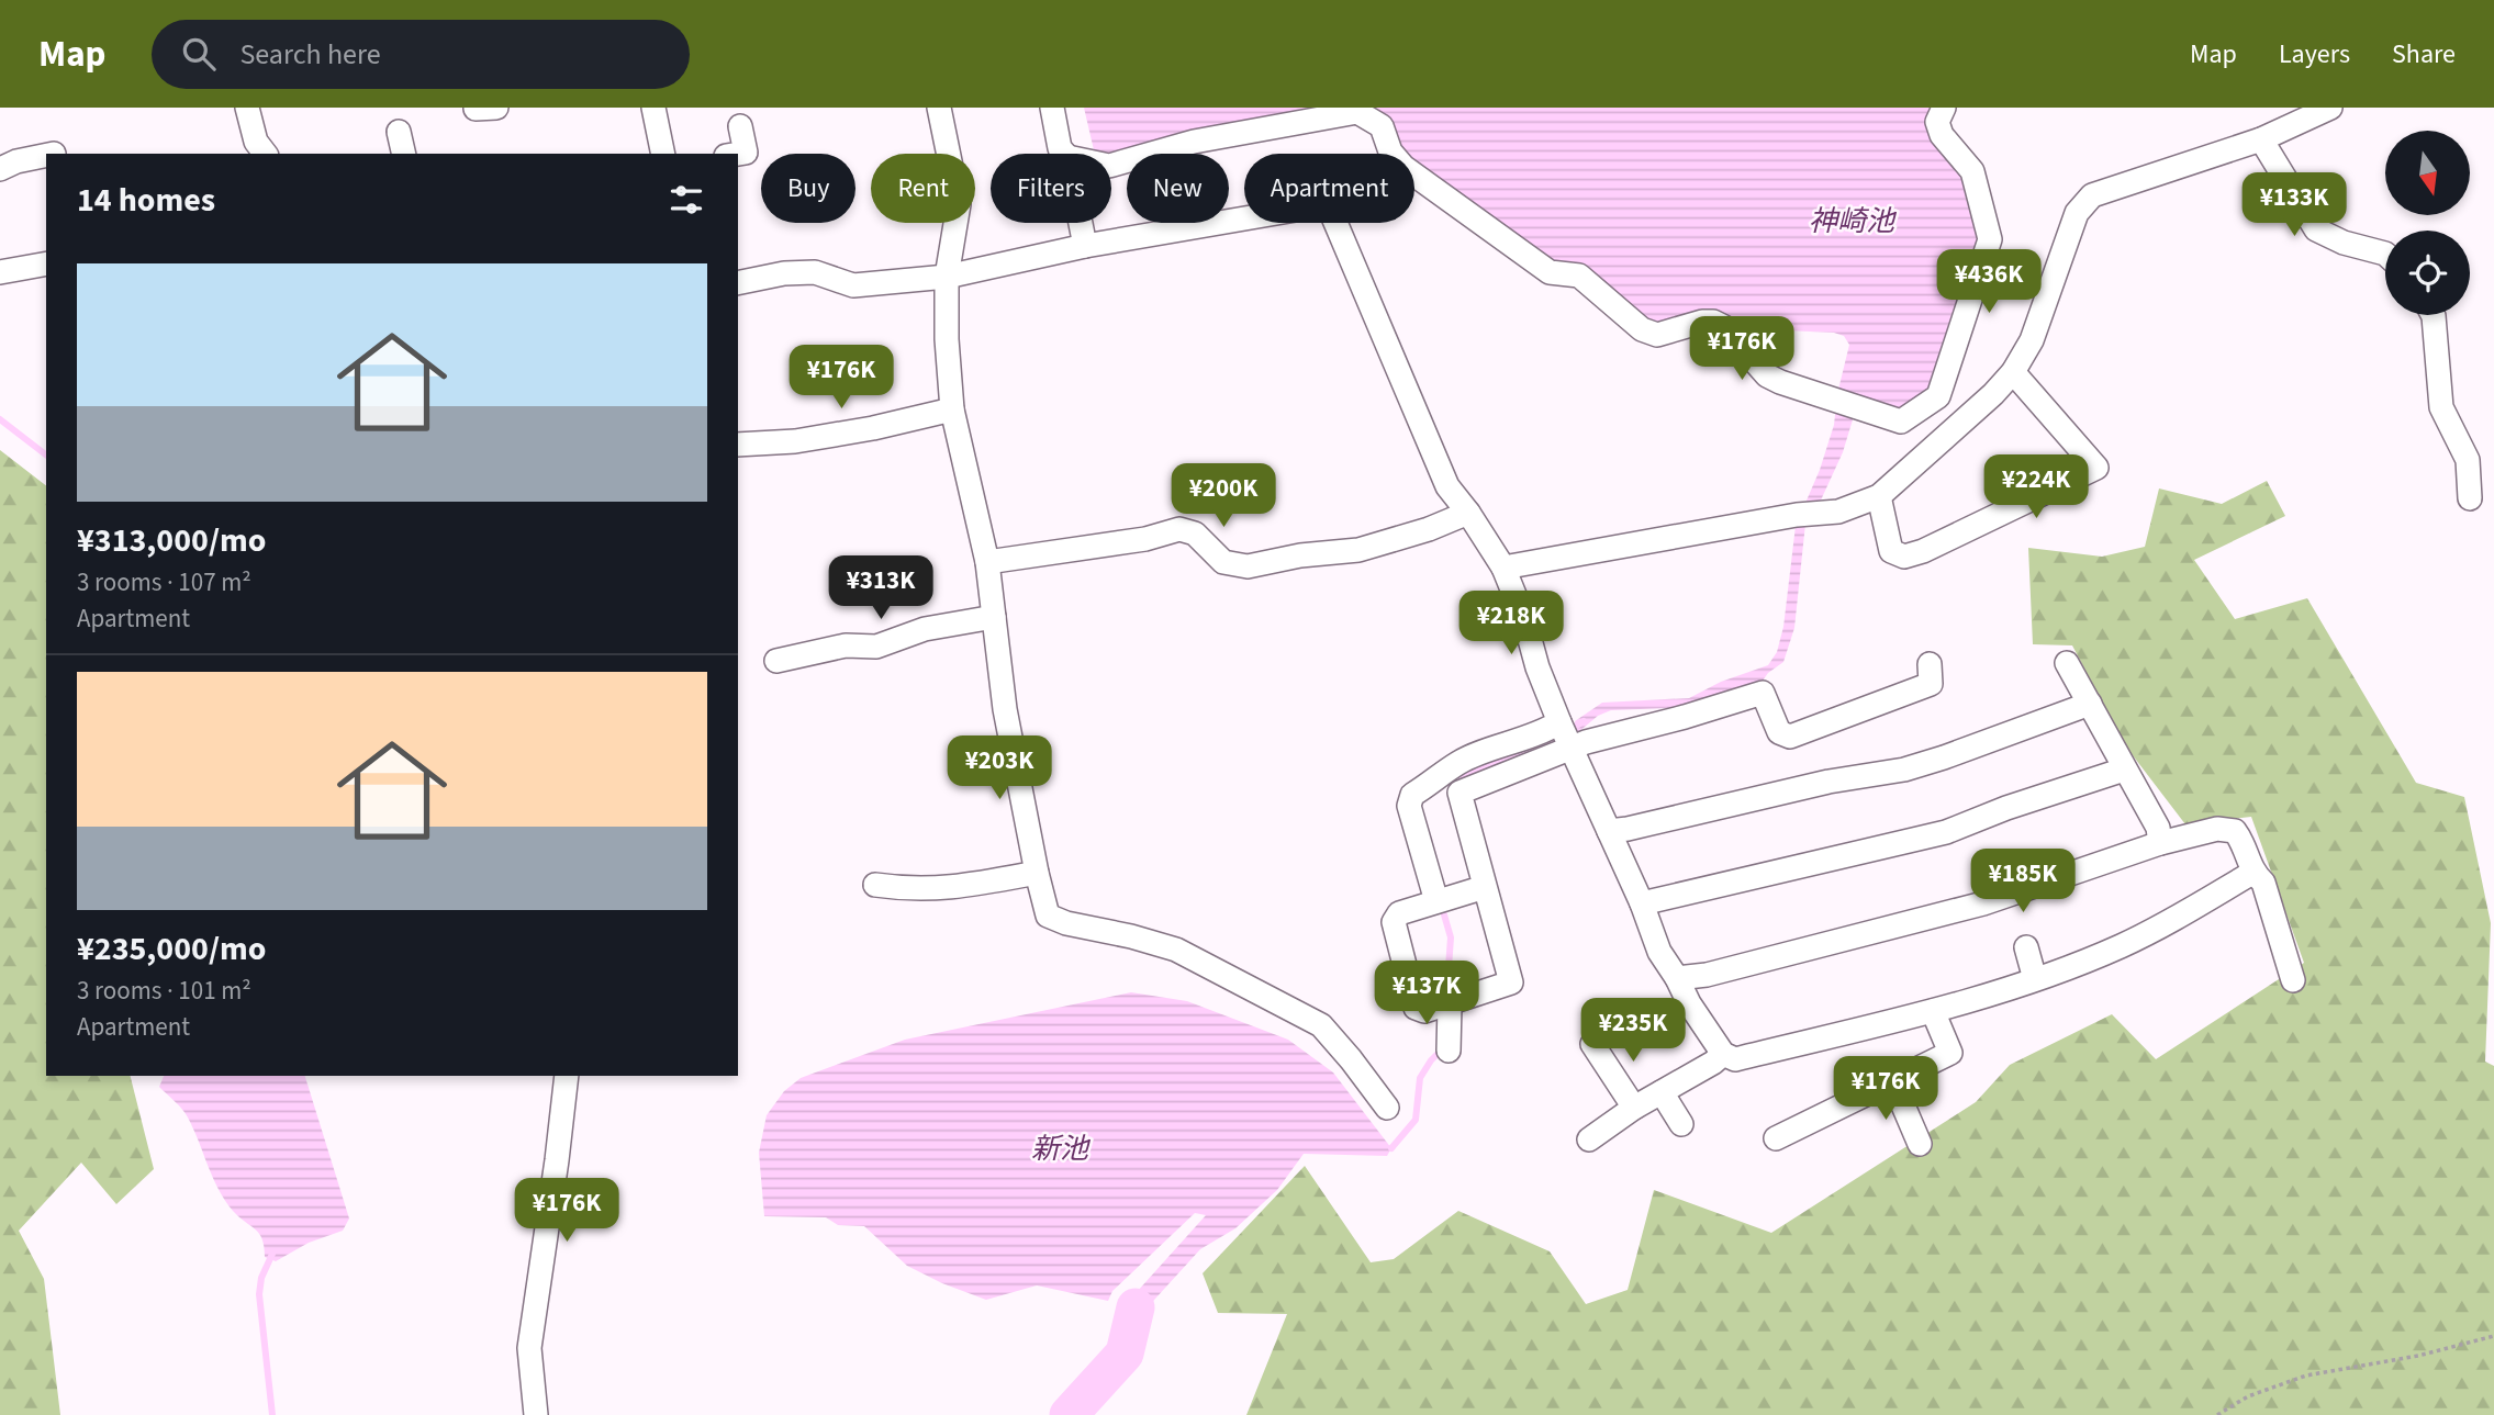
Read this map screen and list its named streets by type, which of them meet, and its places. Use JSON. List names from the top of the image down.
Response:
{
  "water": ["神崎池", "新池"],
  "north": "bottom",
  "page": {
    "header": "Map",
    "search": "Search here",
    "nav": ["Map", "Layers", "Share"],
    "chip": [
      "Buy",
      "Rent",
      "Filters",
      "New",
      "Apartment"
    ],
    "heading": "14 homes",
    "price": [
      "¥133K",
      "¥436K",
      "¥176K",
      "¥176K",
      "¥224K",
      "¥200K",
      "¥313K",
      "¥218K",
      "¥203K",
      "¥185K",
      "¥137K",
      "¥235K",
      "¥176K",
      "¥176K"
    ],
    "list": [
      {
        "name": "¥313,000/mo",
        "note": "3 rooms · 107 m² · Apartment"
      },
      {
        "name": "¥235,000/mo",
        "note": "3 rooms · 101 m² · Apartment"
      }
    ]
  }
}
